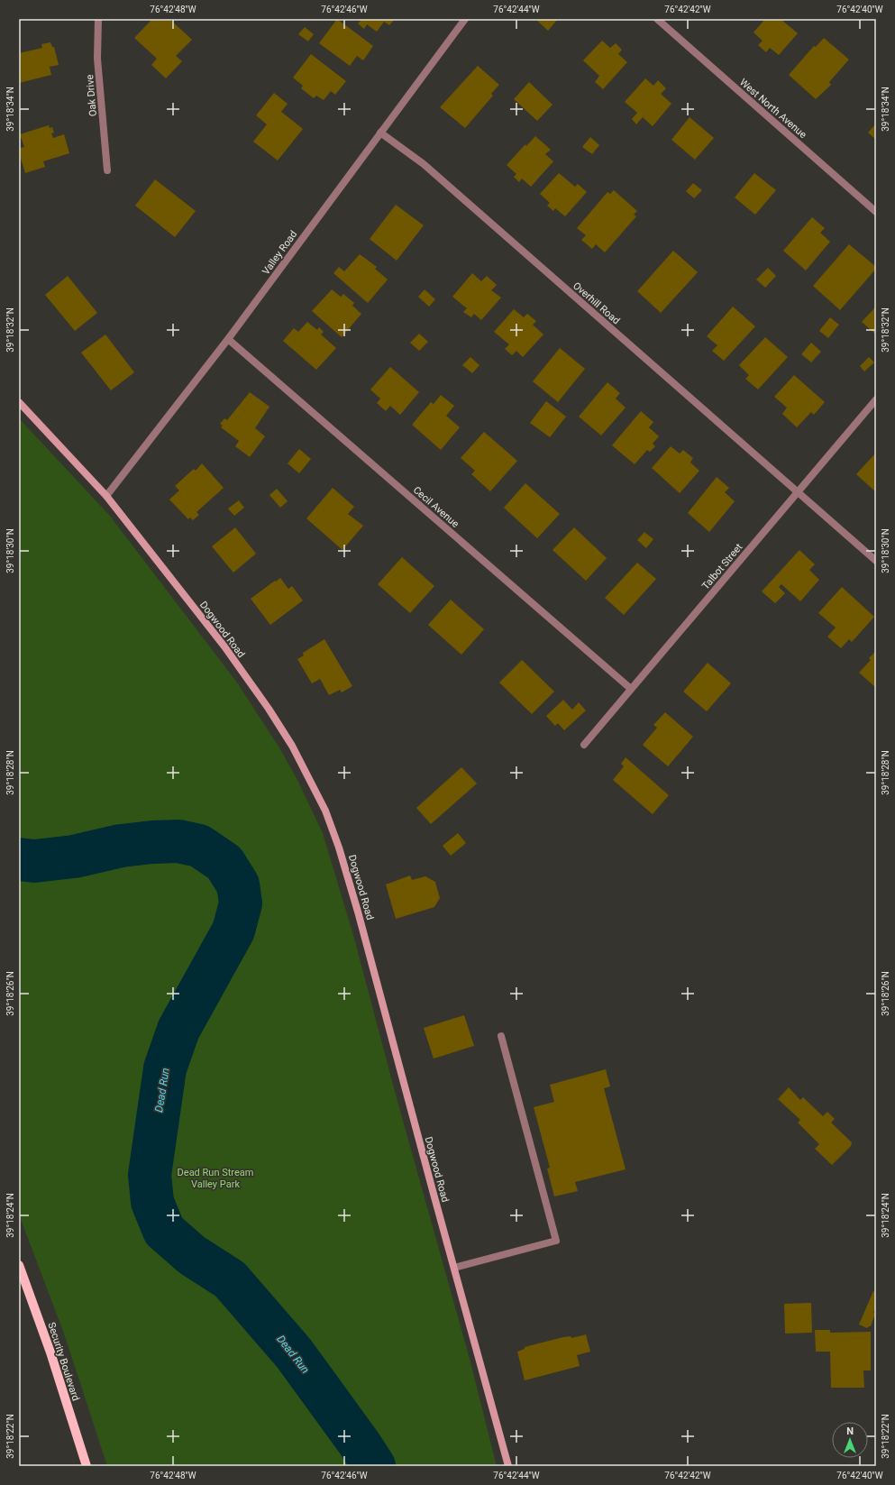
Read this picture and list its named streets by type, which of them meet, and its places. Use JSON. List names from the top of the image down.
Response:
{
  "streets": {
    "main road": ["Security Boulevard"],
    "street": [
      "Oak Drive",
      "West North Avenue",
      "Valley Road",
      "Overhill Road",
      "Cecil Avenue",
      "Talbot Street",
      "Dogwood Road"
    ]
  },
  "crossings": [
    ["Valley Road", "Overhill Road"],
    ["Valley Road", "Cecil Avenue"],
    ["Valley Road", "Dogwood Road"],
    ["Overhill Road", "Talbot Street"],
    ["Cecil Avenue", "Talbot Street"]
  ],
  "water": ["Dead Run"],
  "parks": ["Dead Run Stream Valley Park"],
  "north": "top",
  "coordinates": [
    "76°42'48\"W",
    "76°42'46\"W",
    "76°42'44\"W",
    "76°42'42\"W",
    "76°42'40\"W",
    "39°18'34\"N",
    "39°18'32\"N",
    "39°18'30\"N",
    "39°18'28\"N",
    "39°18'26\"N",
    "39°18'24\"N",
    "39°18'22\"N"
  ]
}
